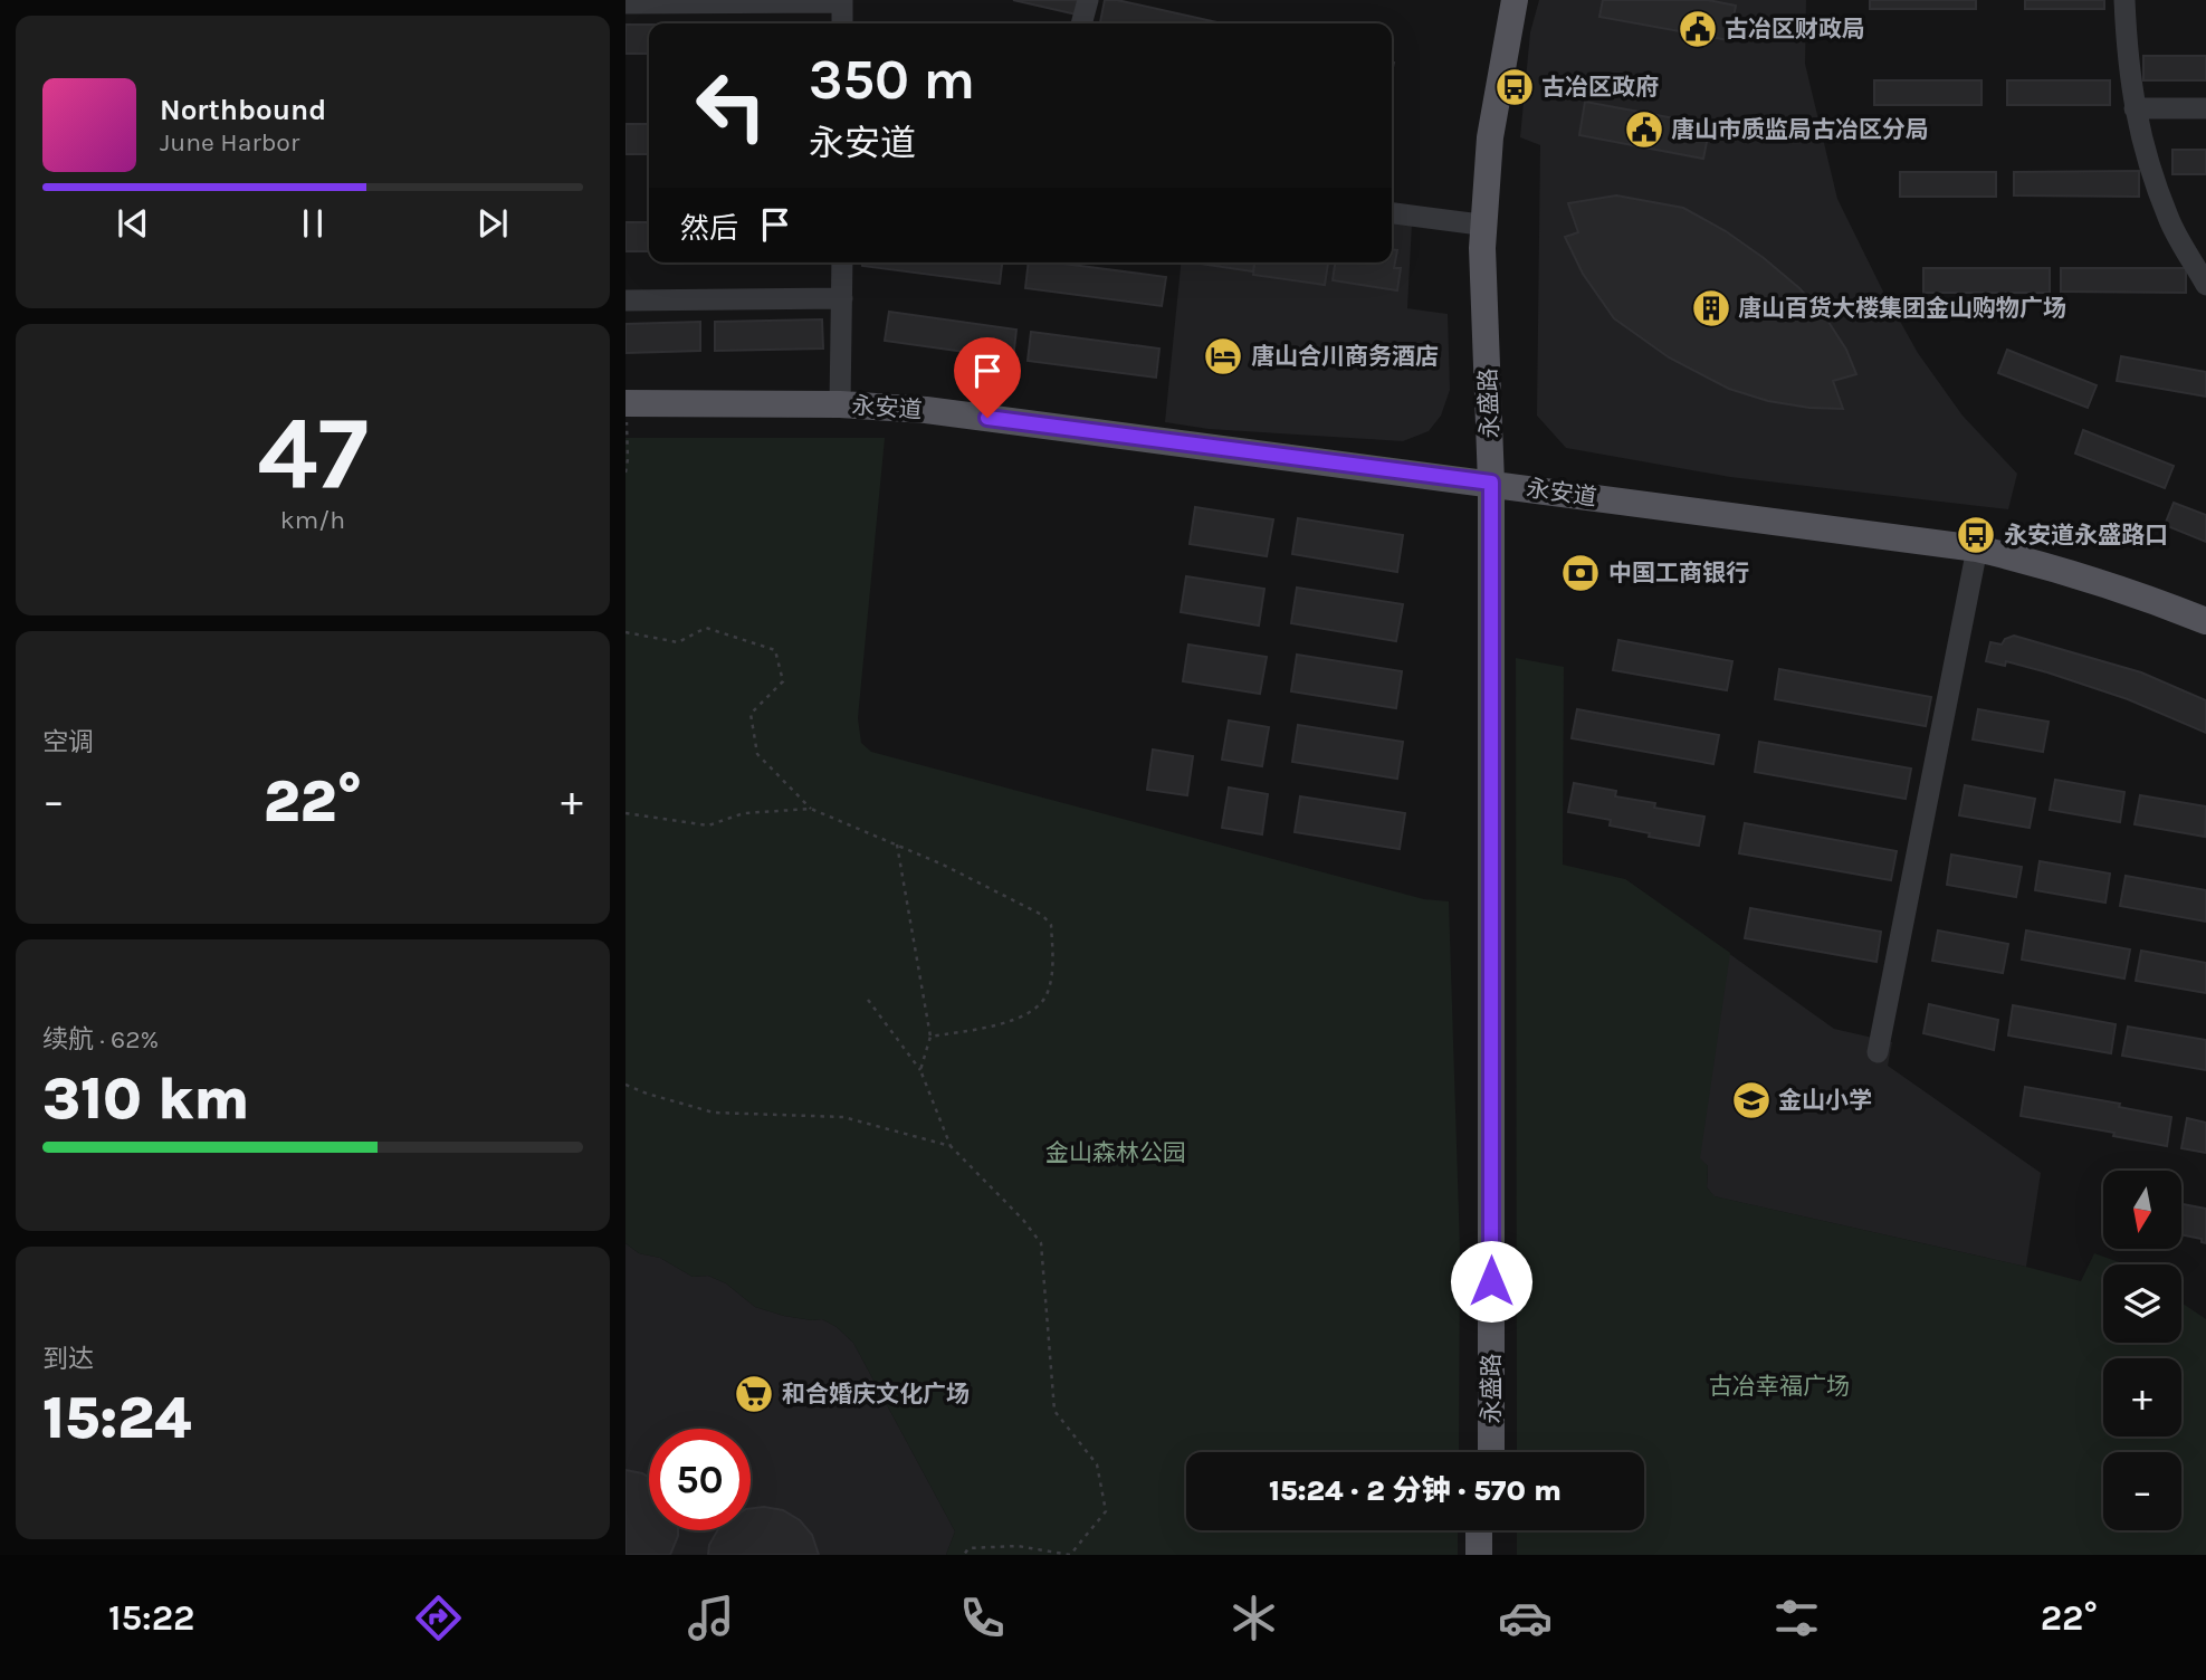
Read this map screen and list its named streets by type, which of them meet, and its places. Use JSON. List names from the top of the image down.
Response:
{
  "streets": {
    "main road": ["永盛路", "永安道"]
  },
  "crossings": [
    ["永盛路", "永安道"]
  ],
  "parks": ["金山森林公园", "古冶幸福广场"],
  "places": {
    "public building": ["古冶区财政局", "唐山市质监局古冶区分局"],
    "bus stop": ["古冶区政府", "永安道永盛路口"],
    "building": ["唐山百货大楼集团金山购物广场"],
    "hotel": ["唐山合川商务酒店"],
    "bank": ["中国工商银行"],
    "school or university": ["金山小学"],
    "supermarket": ["和合婚庆文化广场"]
  },
  "north": "bottom",
  "page": {
    "turn": ["350 m", "永安道"],
    "song": ["Northbound", "June Harbor"],
    "then": "然后",
    "tile": [
      ["47", "km/h"],
      "空调",
      ["续航 · 62%", "310 km"],
      ["到达", "15:24"]
    ],
    "heat": ["−", "22°", "+"],
    "map_buttons": ["+", "−"],
    "limit": "50",
    "trip": "15:24 · 2 分钟 · 570 m",
    "tabs": ["15:22", "22°"]
  }
}
